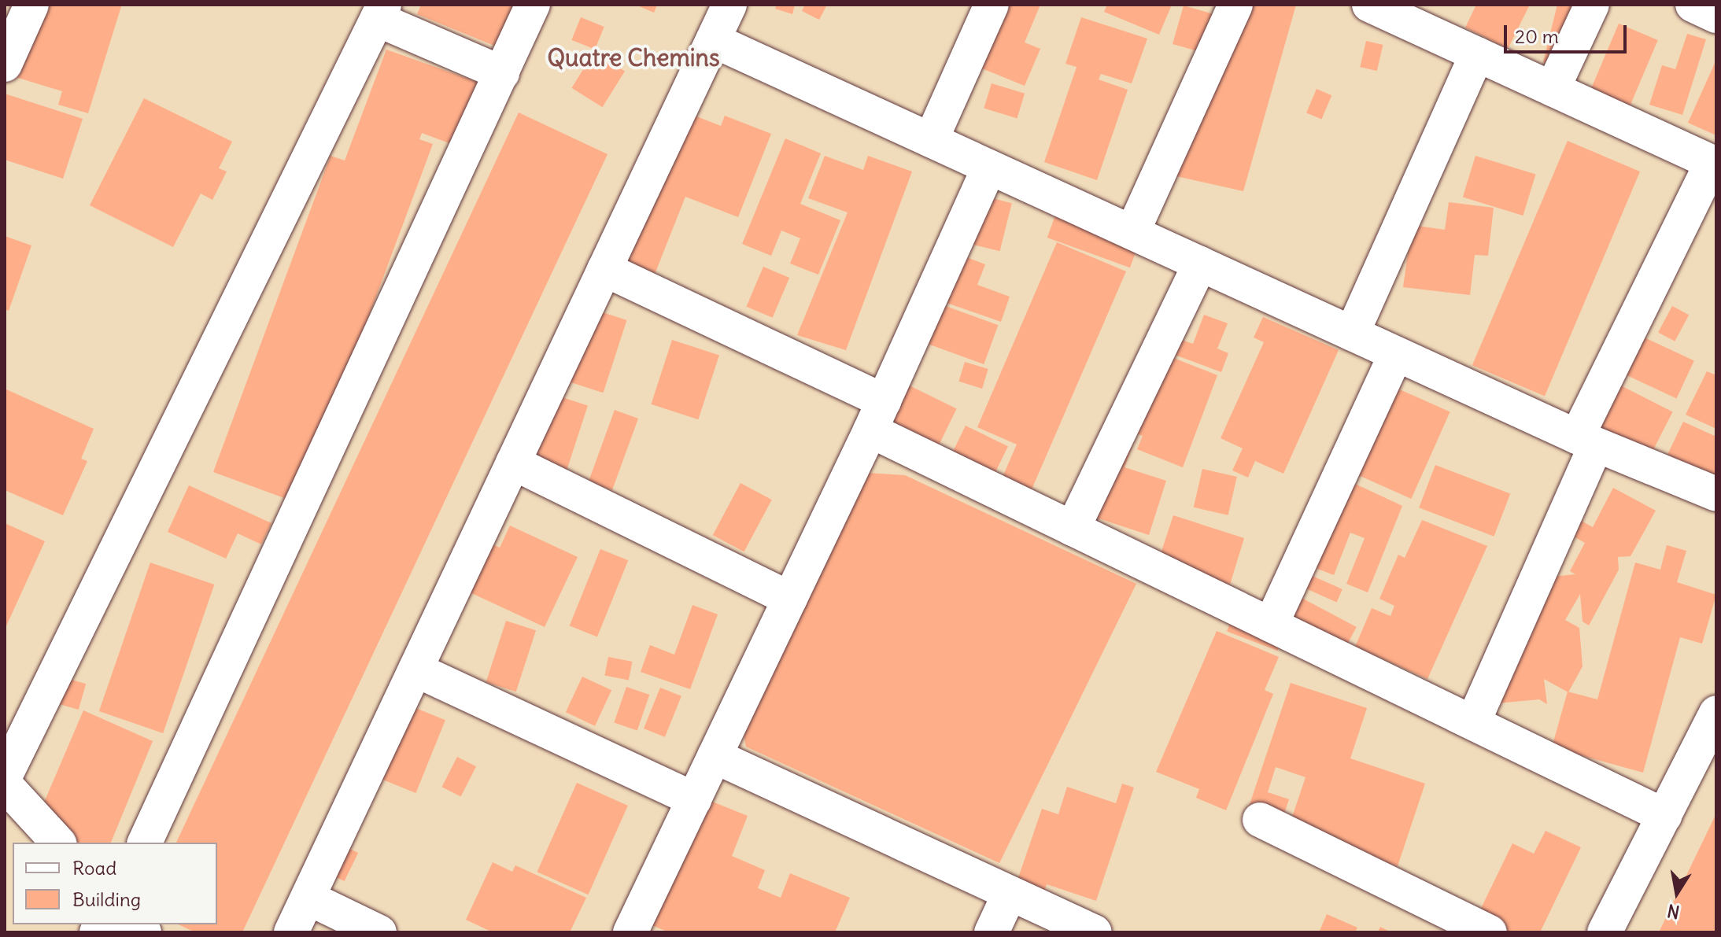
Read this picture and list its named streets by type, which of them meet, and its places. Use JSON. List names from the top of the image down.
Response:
{
  "districts": ["Quatre Chemins"],
  "legend": ["Road", "Building"],
  "scale_bar": "20 m",
  "north": "bottom"
}
